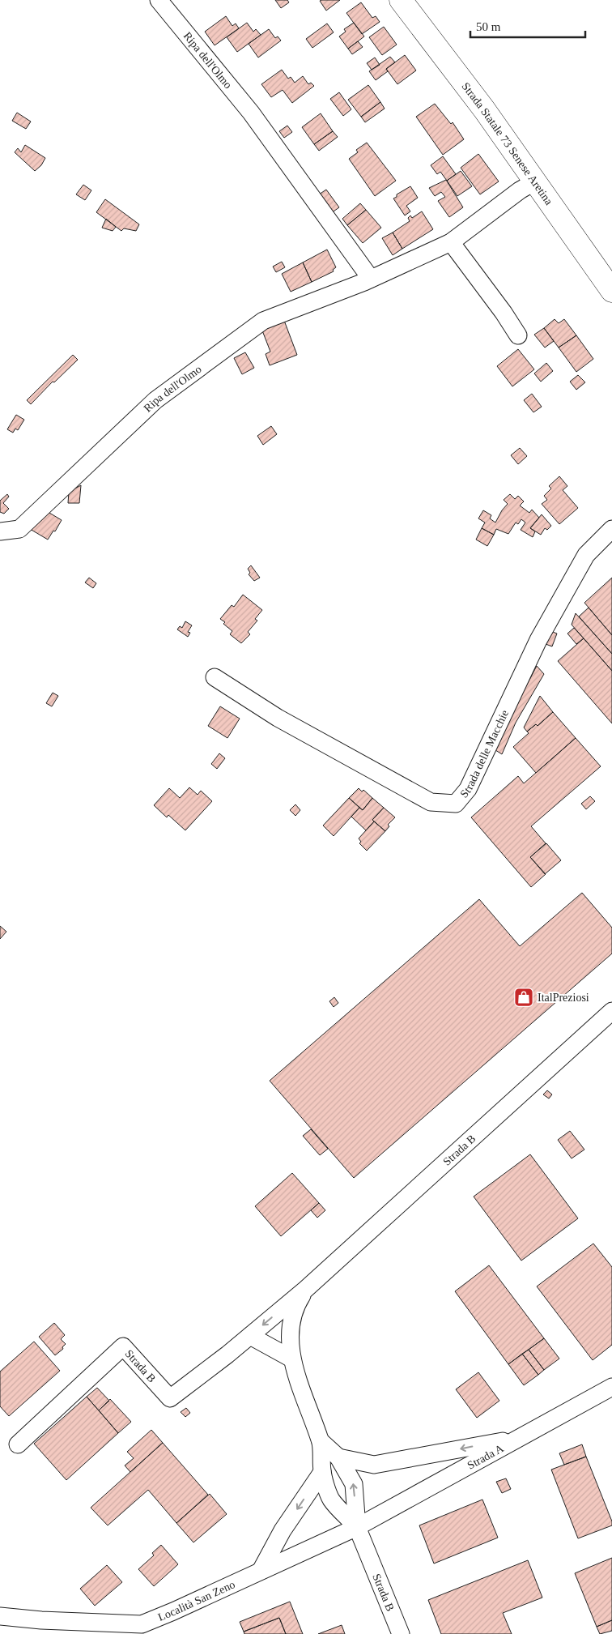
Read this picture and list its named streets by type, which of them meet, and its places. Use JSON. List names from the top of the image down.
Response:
{
  "streets": {
    "main road": ["Strada Statale 73 Senese Aretina"],
    "street": [
      "Ripa dell'Olmo",
      "Strada delle Macchie",
      "Strada B",
      "Strada A",
      "Località San Zeno"
    ]
  },
  "crossings": [
    ["Ripa dell'Olmo", "Strada Statale 73 Senese Aretina"],
    ["Strada B", "Strada A"],
    ["Strada B", "Località San Zeno"],
    ["Strada A", "Località San Zeno"]
  ],
  "places": {
    "shop": ["ItalPreziosi"]
  },
  "scale_bar": "50 m"
}
